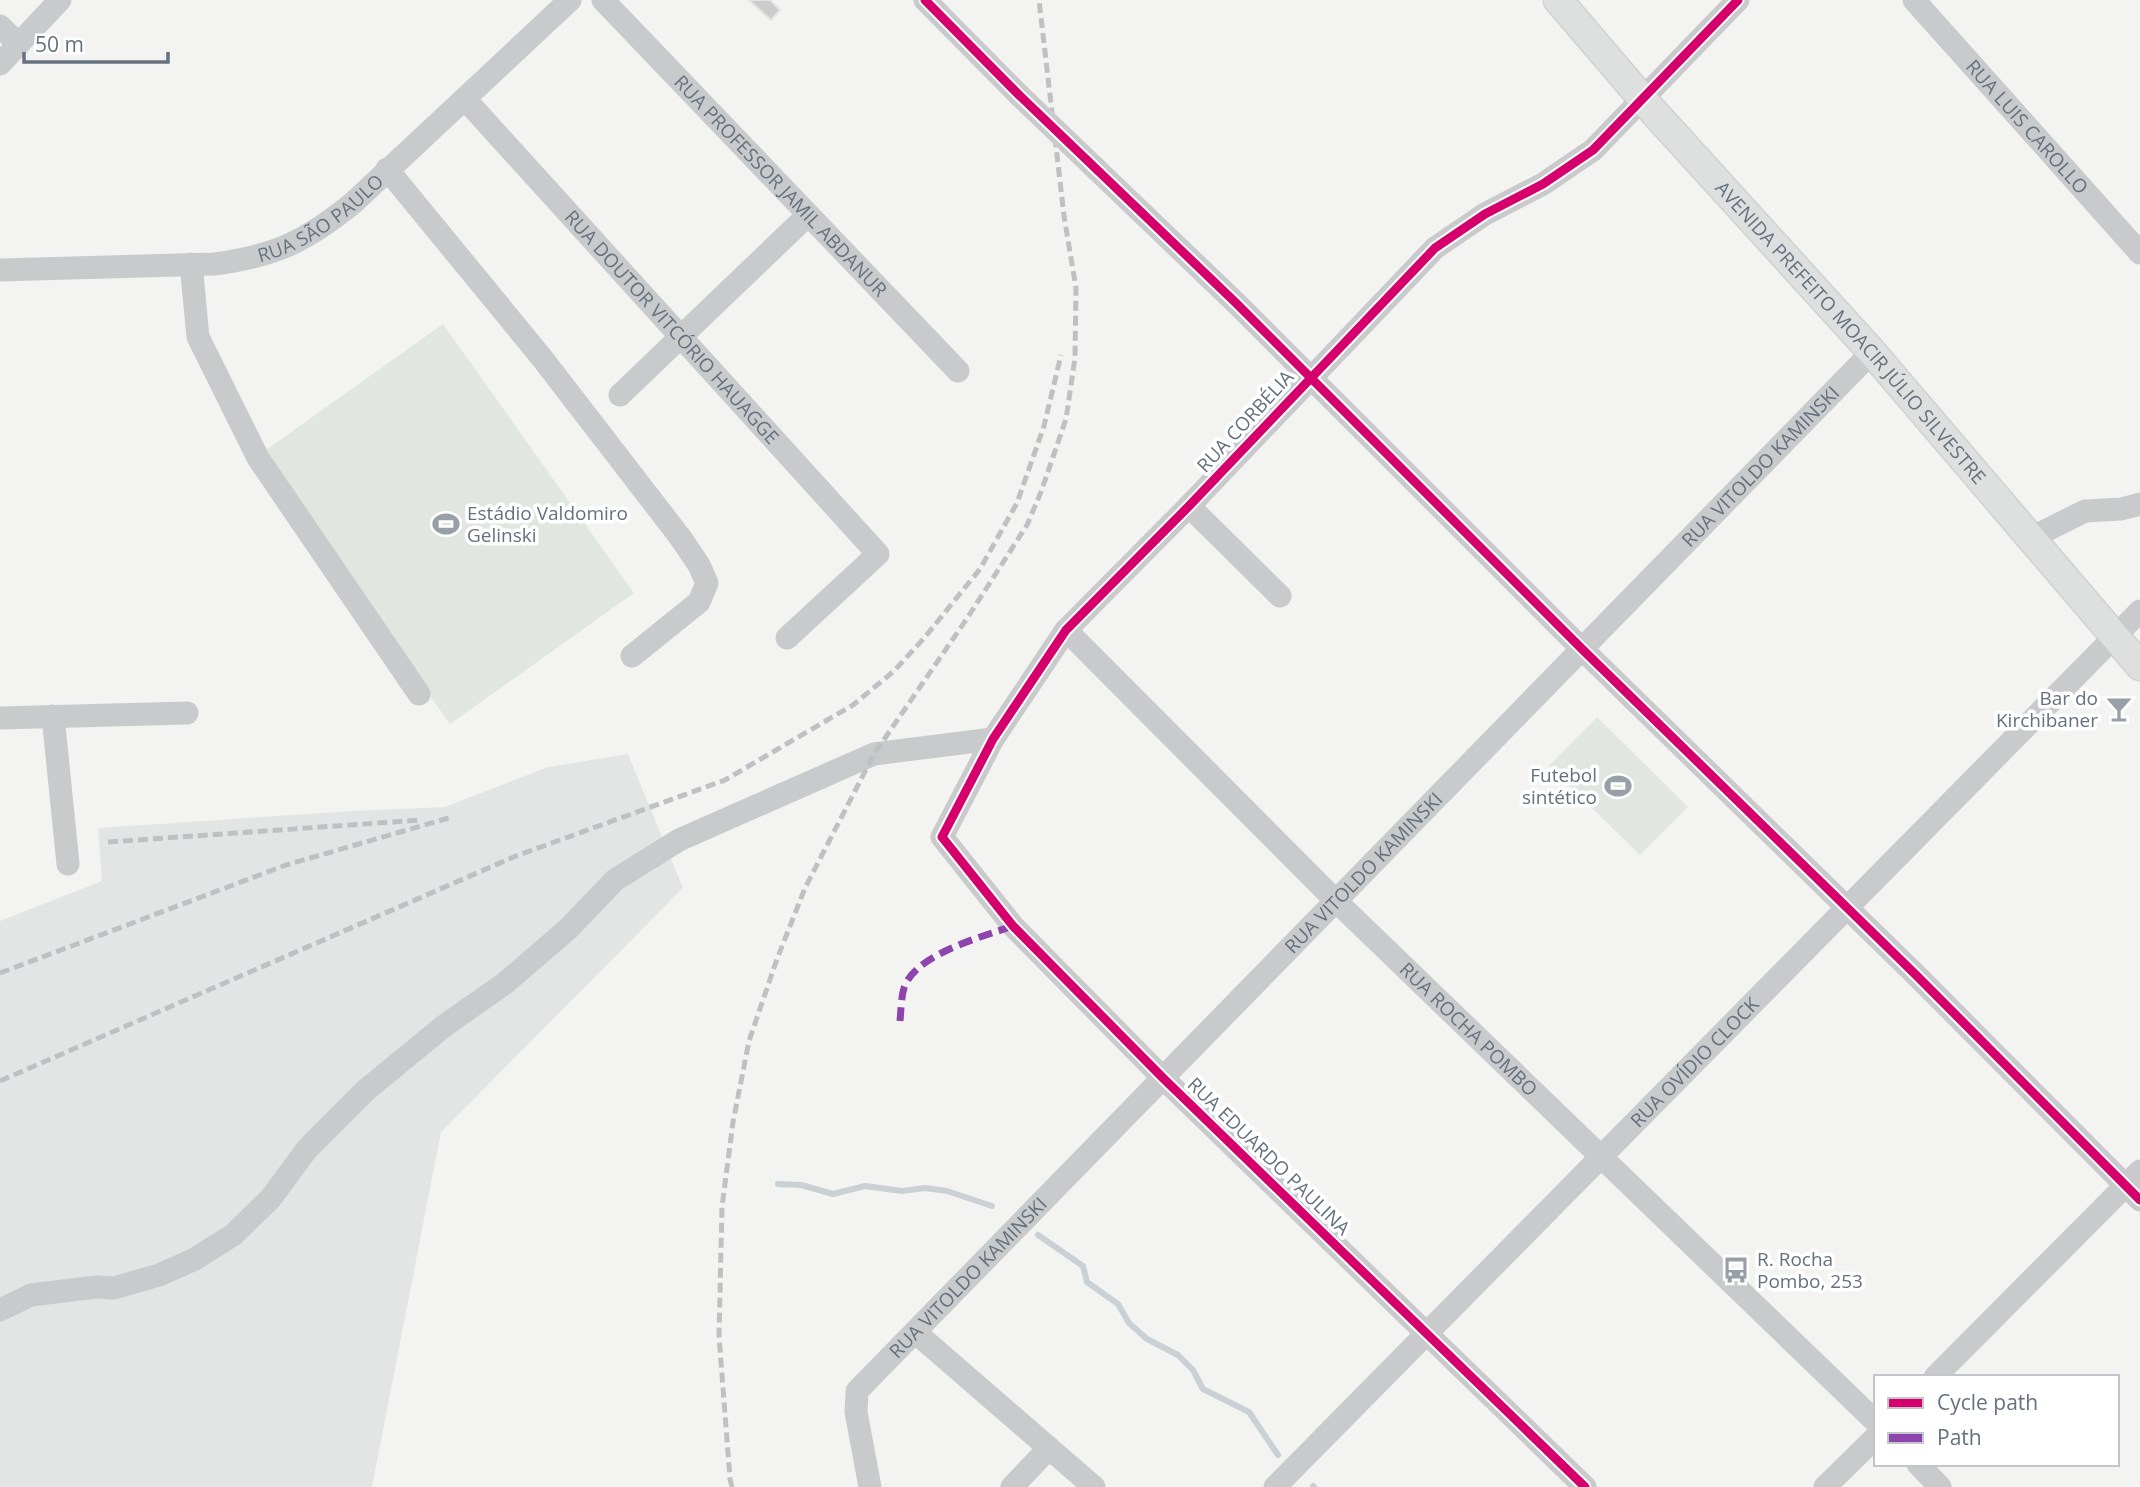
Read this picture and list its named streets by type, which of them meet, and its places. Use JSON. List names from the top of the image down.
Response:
{
  "streets": {
    "main road": ["AVENIDA PREFEITO MOACIR JÚLIO SILVESTRE"],
    "street": [
      "RUA LUIS CAROLLO",
      "RUA PROFESSOR JAMIL ABDANUR",
      "RUA SÃO PAULO",
      "RUA DOUTOR VITCÓRIO HAUAGGE",
      "RUA CORBÉLIA",
      "RUA VITOLDO KAMINSKI",
      "RUA ROCHA POMBO",
      "RUA OVÍDIO CLOCK",
      "RUA EDUARDO PAULINA"
    ]
  },
  "crossings": [
    ["RUA SÃO PAULO", "RUA DOUTOR VITCÓRIO HAUAGGE"],
    ["AVENIDA PREFEITO MOACIR JÚLIO SILVESTRE", "RUA CORBÉLIA"],
    ["AVENIDA PREFEITO MOACIR JÚLIO SILVESTRE", "RUA VITOLDO KAMINSKI"],
    ["AVENIDA PREFEITO MOACIR JÚLIO SILVESTRE", "RUA OVÍDIO CLOCK"],
    ["RUA CORBÉLIA", "RUA ROCHA POMBO"],
    ["RUA CORBÉLIA", "RUA EDUARDO PAULINA"],
    ["RUA VITOLDO KAMINSKI", "RUA ROCHA POMBO"],
    ["RUA VITOLDO KAMINSKI", "RUA EDUARDO PAULINA"],
    ["RUA ROCHA POMBO", "RUA OVÍDIO CLOCK"],
    ["RUA OVÍDIO CLOCK", "RUA EDUARDO PAULINA"]
  ],
  "places": {
    "sports": ["Estádio Valdomiro Gelinski", "Futebol sintético"],
    "bar": ["Bar do Kirchibaner"],
    "bus stop": ["R. Rocha Pombo, 253"]
  },
  "legend": ["Cycle path", "Path"],
  "scale_bar": "50 m"
}
